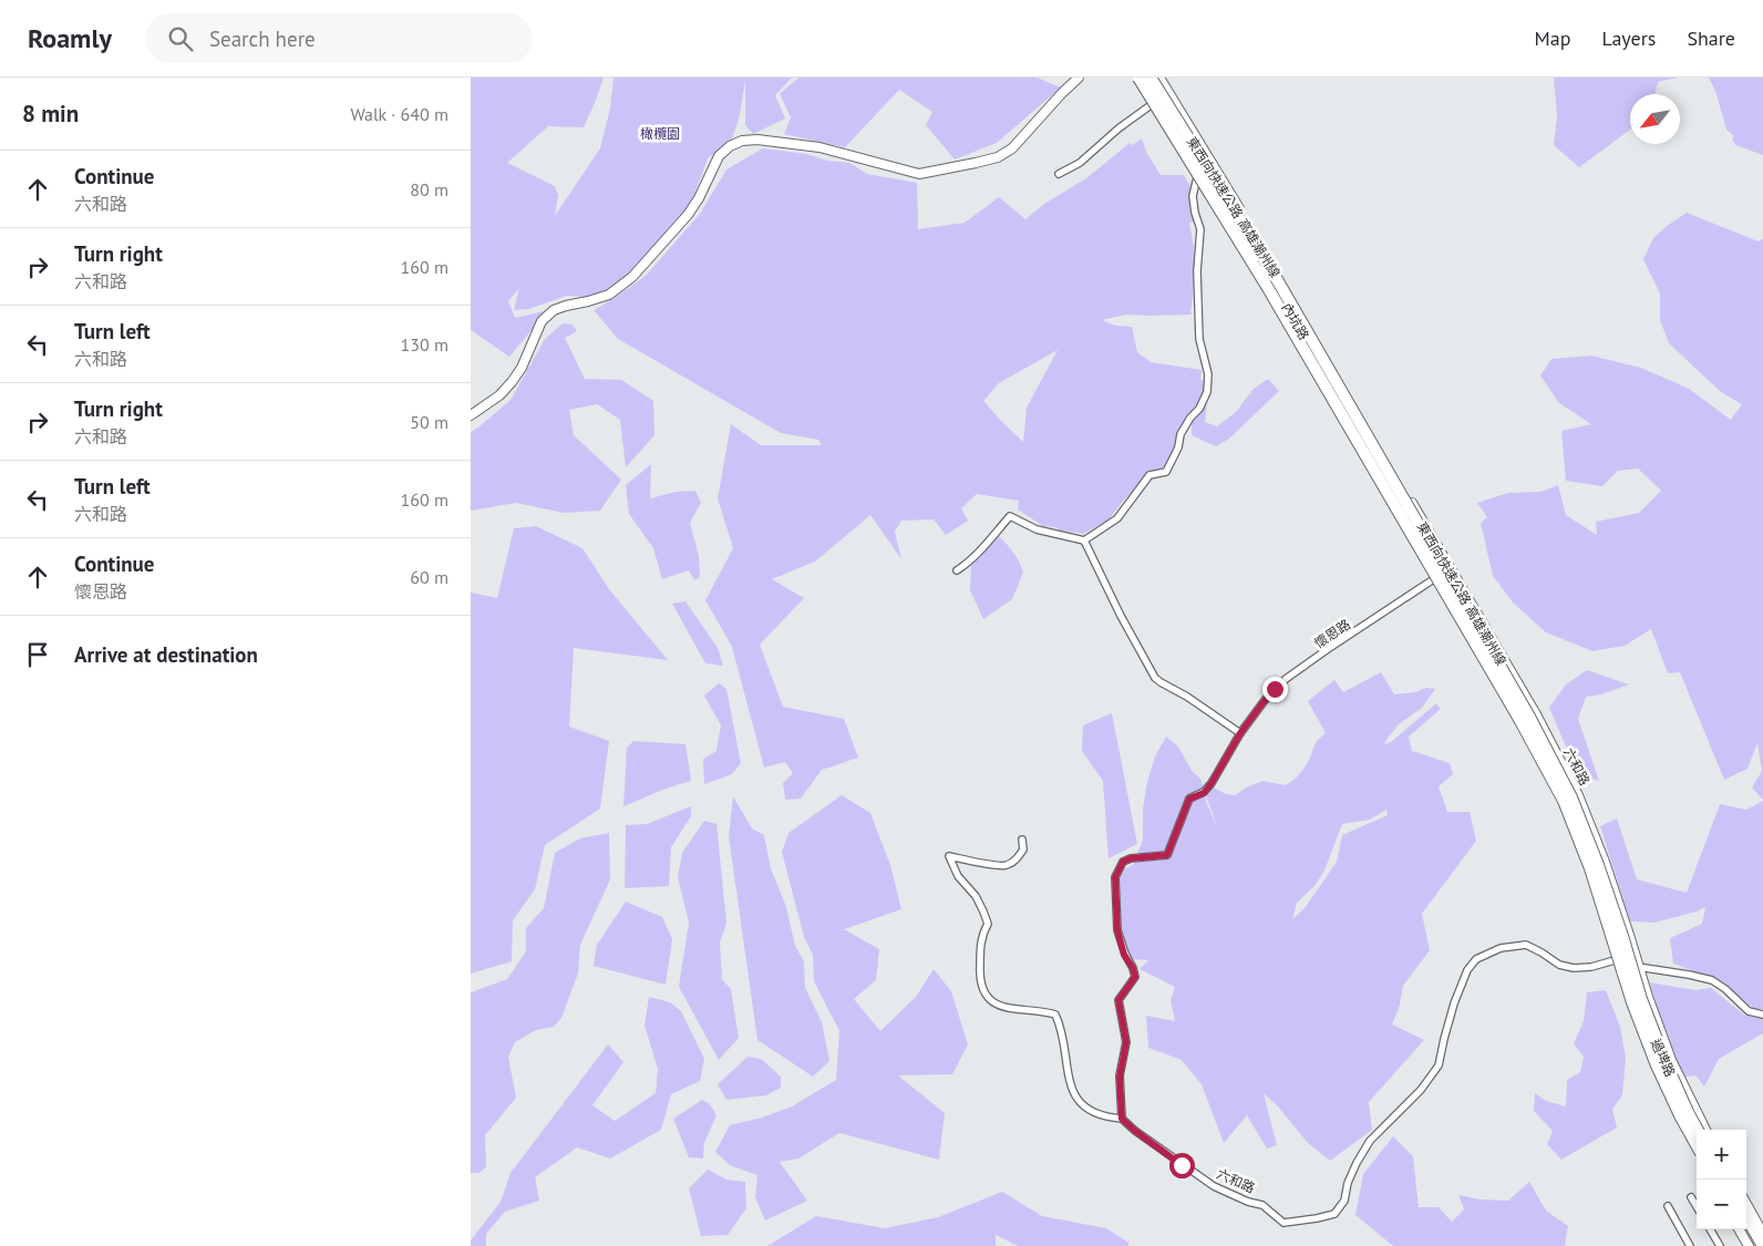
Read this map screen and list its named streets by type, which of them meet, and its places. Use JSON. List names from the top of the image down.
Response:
{
  "streets": {
    "highway": ["東西向快速公路 高雄潮州線"],
    "main road": ["內坑路", "六和路", "過埤路"],
    "street": ["懷恩路"]
  },
  "crossings": [
    ["東西向快速公路 高雄潮州線", "內坑路"],
    ["內坑路", "懷恩路"],
    ["內坑路", "六和路"],
    ["懷恩路", "六和路"],
    ["六和路", "過埤路"]
  ],
  "parks": ["橄欖園"],
  "north": "bottom left",
  "page": {
    "header": "Roamly",
    "search": "Search here",
    "nav": ["Map", "Layers", "Share"],
    "heading": ["8 min", "Walk · 640 m"],
    "list": [
      ["Continue", "六和路", "80 m"],
      ["Turn right", "六和路", "160 m"],
      ["Turn left", "六和路", "130 m"],
      ["Turn right", "六和路", "50 m"],
      ["Turn left", "六和路", "160 m"],
      ["Continue", "懷恩路", "60 m"],
      "Arrive at destination"
    ],
    "map_buttons": ["+", "−"]
  }
}
